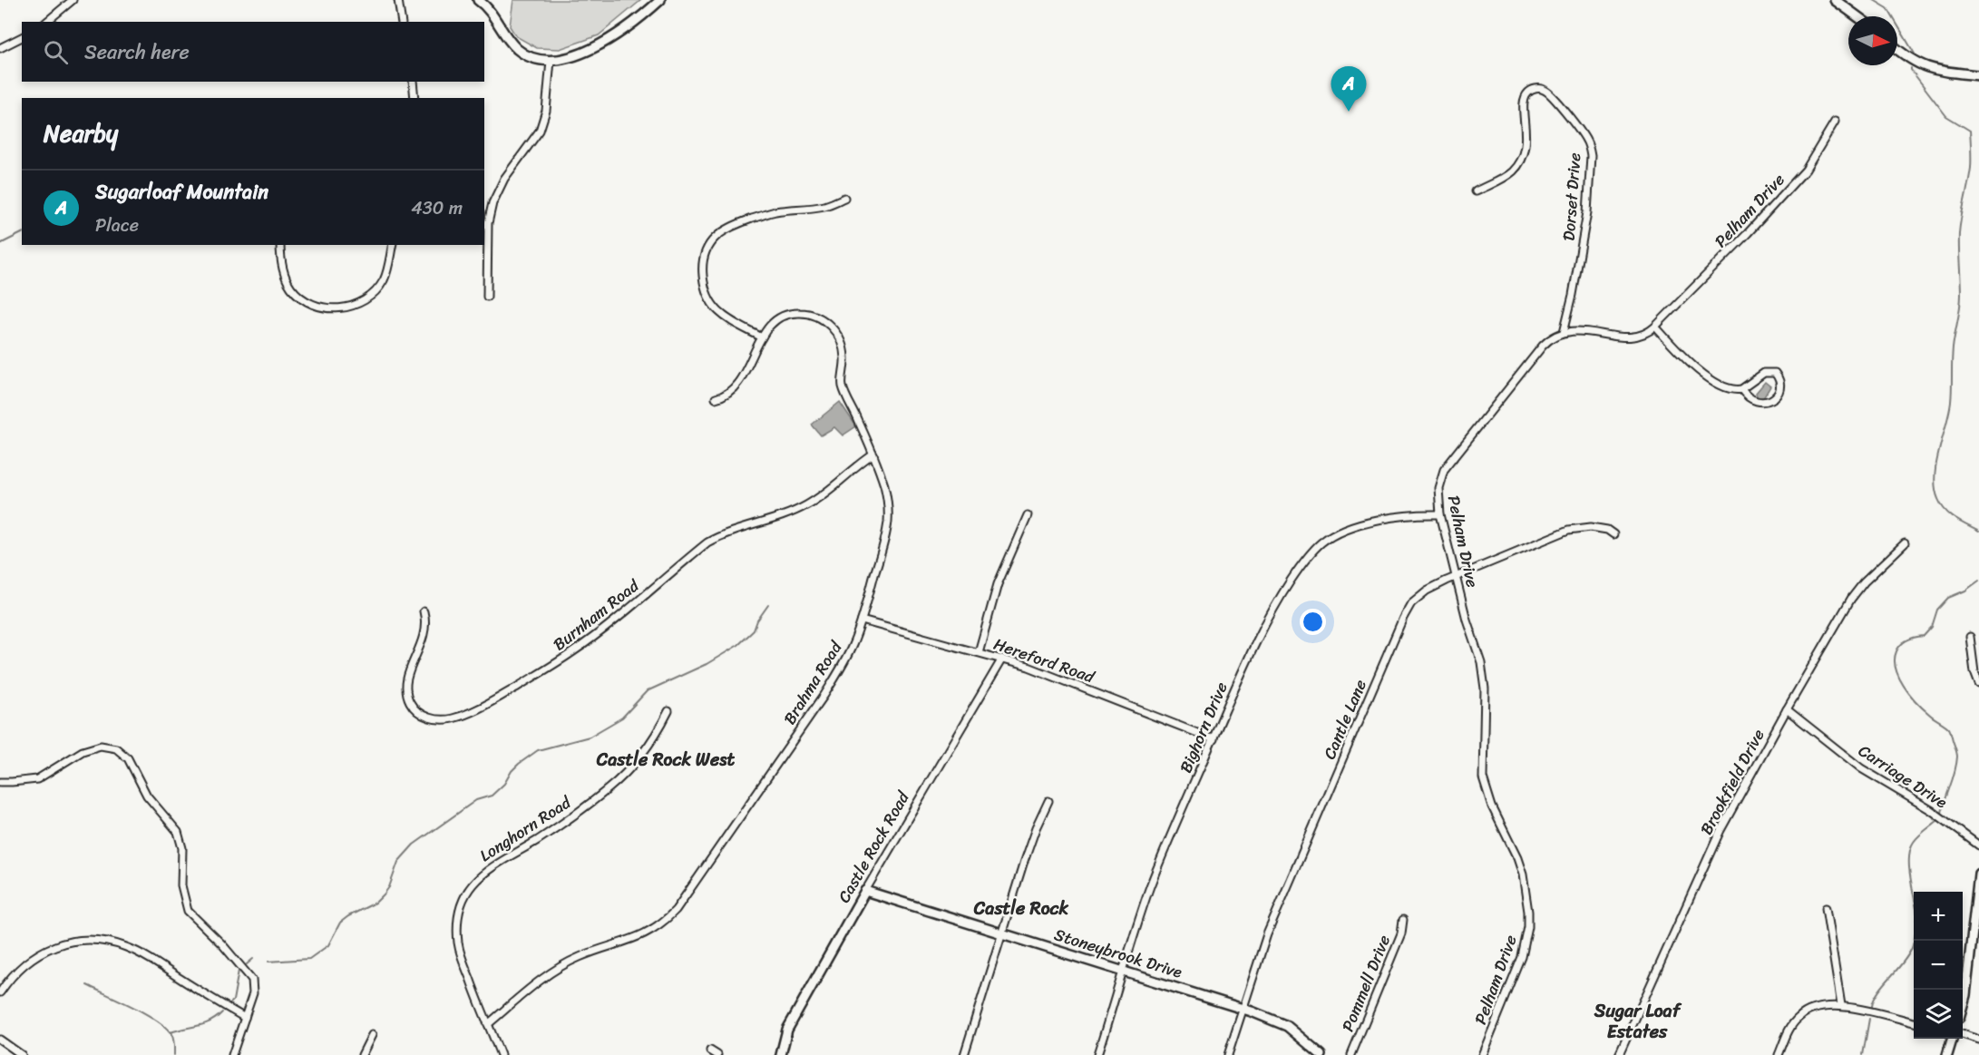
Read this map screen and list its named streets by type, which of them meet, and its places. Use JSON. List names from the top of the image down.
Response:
{
  "streets": {
    "street": [
      "Dorset Drive",
      "Pelham Drive",
      "Burnham Road",
      "Hereford Road",
      "Brahma Road",
      "Cantle Lane",
      "Bighorn Drive",
      "Carriage Drive",
      "Brookfield Drive",
      "Longhorn Road",
      "Castle Rock Road",
      "Stoneybrook Drive",
      "Pommell Drive"
    ]
  },
  "crossings": [
    ["Dorset Drive", "Pelham Drive"],
    ["Pelham Drive", "Cantle Lane"],
    ["Pelham Drive", "Bighorn Drive"],
    ["Burnham Road", "Brahma Road"],
    ["Hereford Road", "Brahma Road"],
    ["Hereford Road", "Bighorn Drive"],
    ["Hereford Road", "Castle Rock Road"],
    ["Brahma Road", "Longhorn Road"],
    ["Cantle Lane", "Stoneybrook Drive"],
    ["Bighorn Drive", "Stoneybrook Drive"],
    ["Carriage Drive", "Brookfield Drive"],
    ["Castle Rock Road", "Stoneybrook Drive"]
  ],
  "districts": ["Castle Rock West", "Castle Rock", "Sugar Loaf Estates"],
  "north": "right",
  "page": {
    "search": "Search here",
    "pins": "A",
    "heading": "Nearby",
    "list": [
      {
        "mark": "A",
        "name": "Sugarloaf Mountain",
        "note": "Place",
        "value": "430 m"
      }
    ],
    "map_buttons": ["+", "−"]
  }
}
